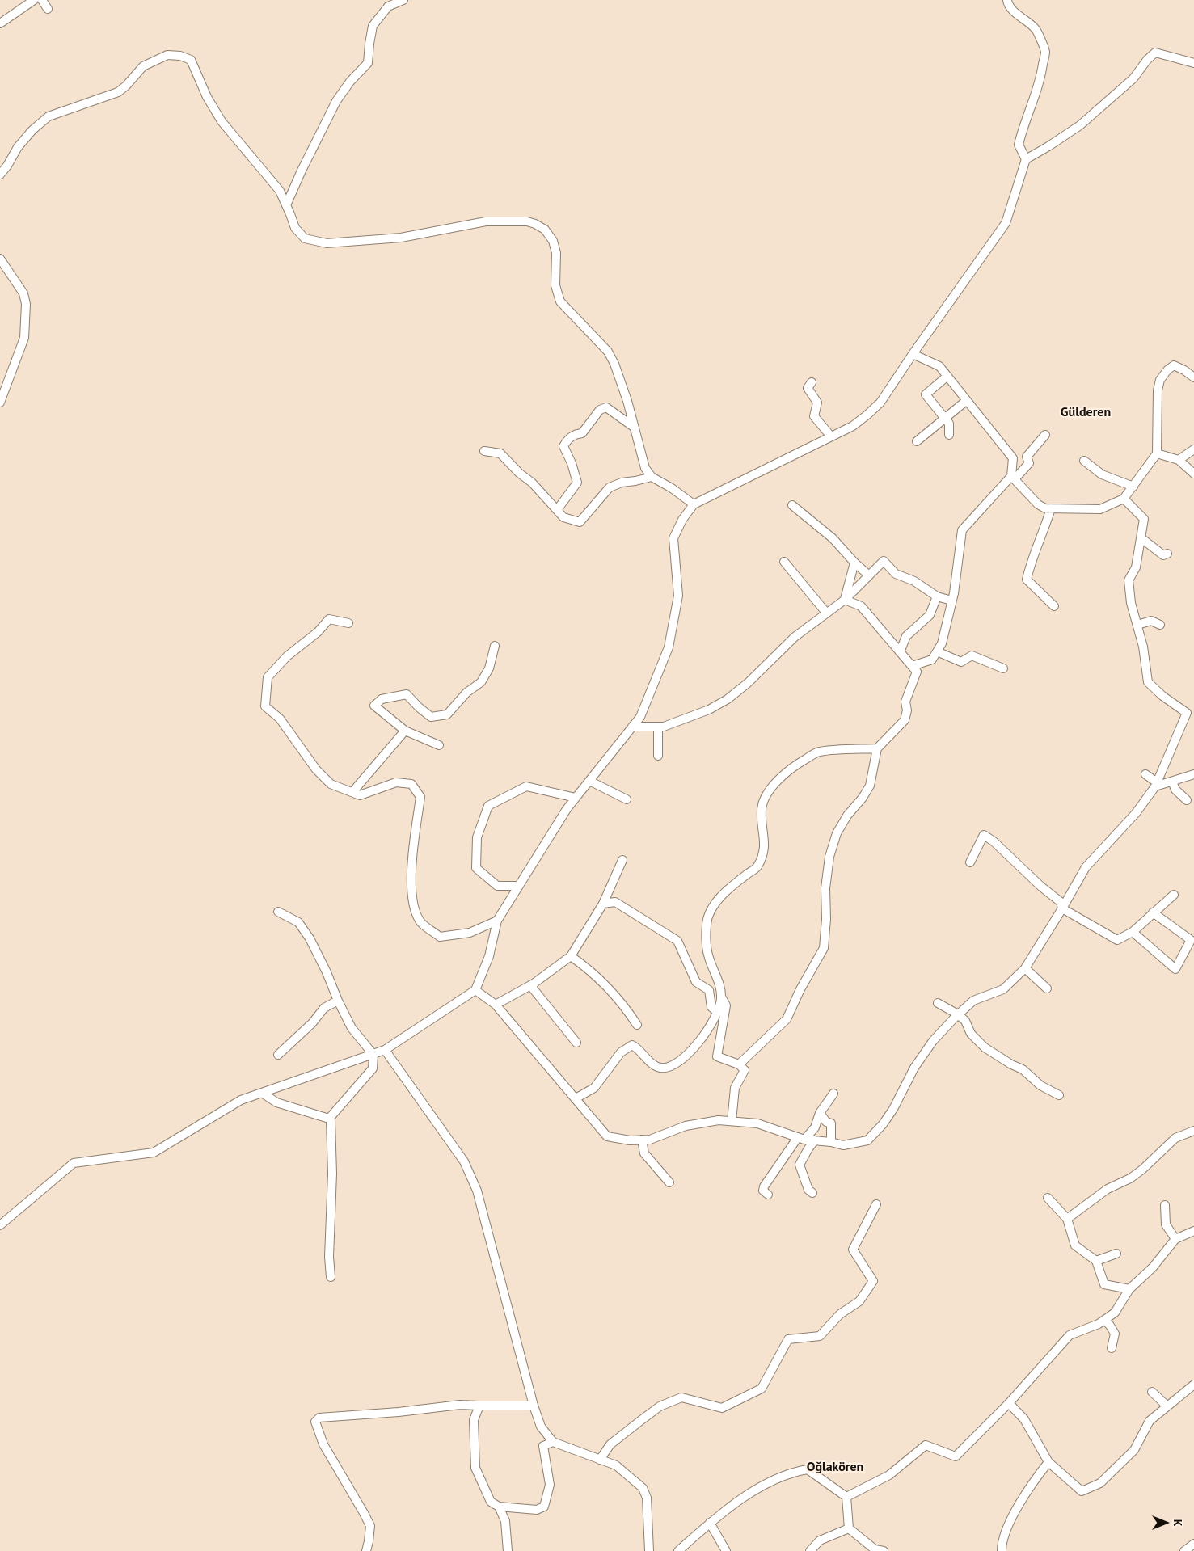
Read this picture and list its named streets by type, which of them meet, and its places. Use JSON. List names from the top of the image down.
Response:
{
  "districts": ["Gülderen", "Oğlakören"],
  "north": "right"
}
